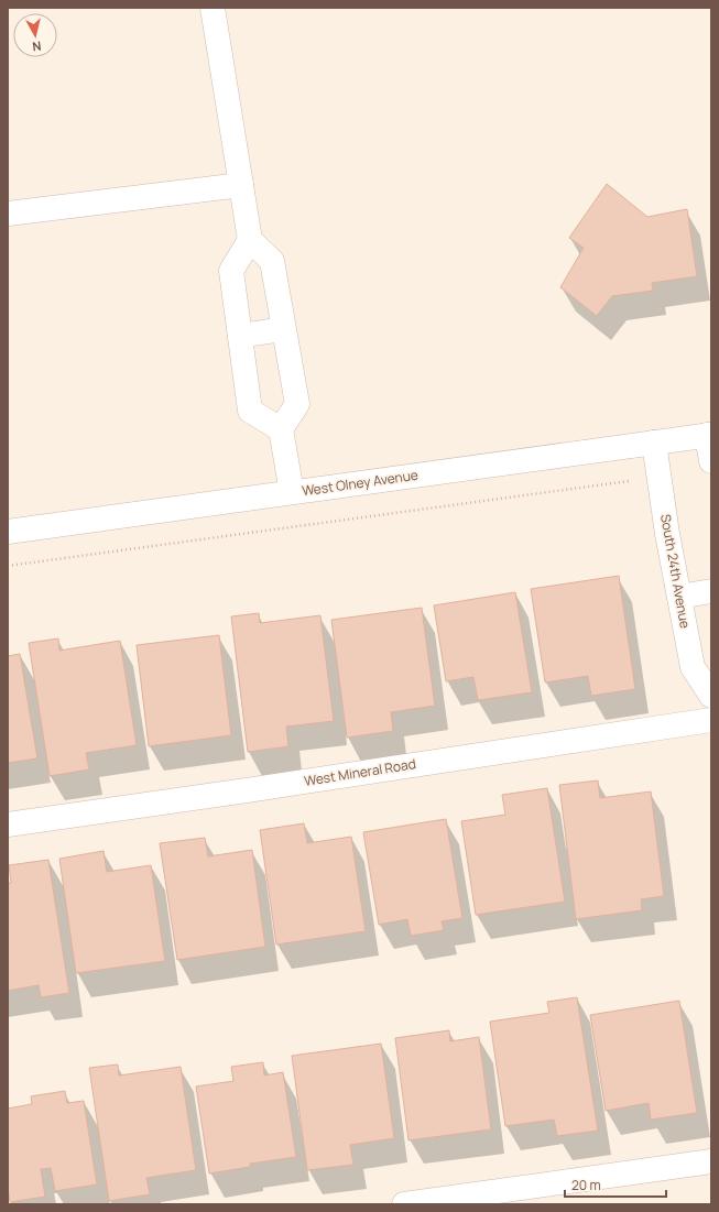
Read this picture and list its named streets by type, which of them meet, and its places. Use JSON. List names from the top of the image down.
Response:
{
  "streets": {
    "street": ["West Olney Avenue", "South 24th Avenue", "West Mineral Road"]
  },
  "crossings": [
    ["West Olney Avenue", "South 24th Avenue"]
  ],
  "scale_bar": "20 m",
  "north": "bottom"
}
